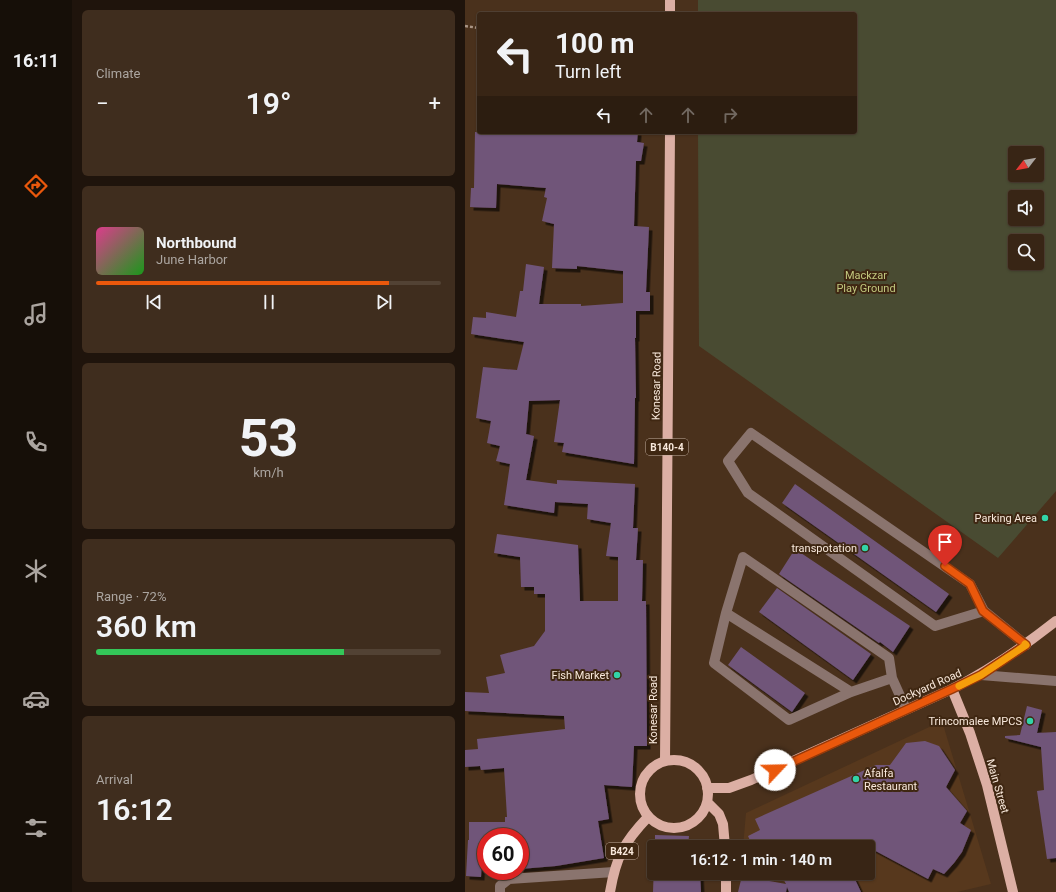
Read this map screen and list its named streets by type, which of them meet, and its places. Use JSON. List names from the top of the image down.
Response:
{
  "streets": {
    "main road": [
      "Konesar Road",
      "B140-4",
      "Dockyard Road",
      "Main Street",
      "B424"
    ]
  },
  "crossings": [
    ["Konesar Road", "Dockyard Road"],
    ["Konesar Road", "B424"],
    ["Dockyard Road", "Main Street"],
    ["Dockyard Road", "B424"]
  ],
  "parks": ["Mackzar Play Ground"],
  "places": [
    "Parking Area",
    "transpotation",
    "Fish Market",
    "Trincomalee MPCS",
    "Afalfa Restaurant"
  ],
  "north": "bottom left",
  "page": {
    "tabs": "16:11",
    "tile": [
      "Climate",
      ["53", "km/h"],
      ["Range · 72%", "360 km"],
      ["Arrival", "16:12"]
    ],
    "turn": ["100 m", "Turn left"],
    "heat": ["−", "19°", "+"],
    "song": ["Northbound", "June Harbor"],
    "limit": "60",
    "trip": "16:12 · 1 min · 140 m"
  }
}
